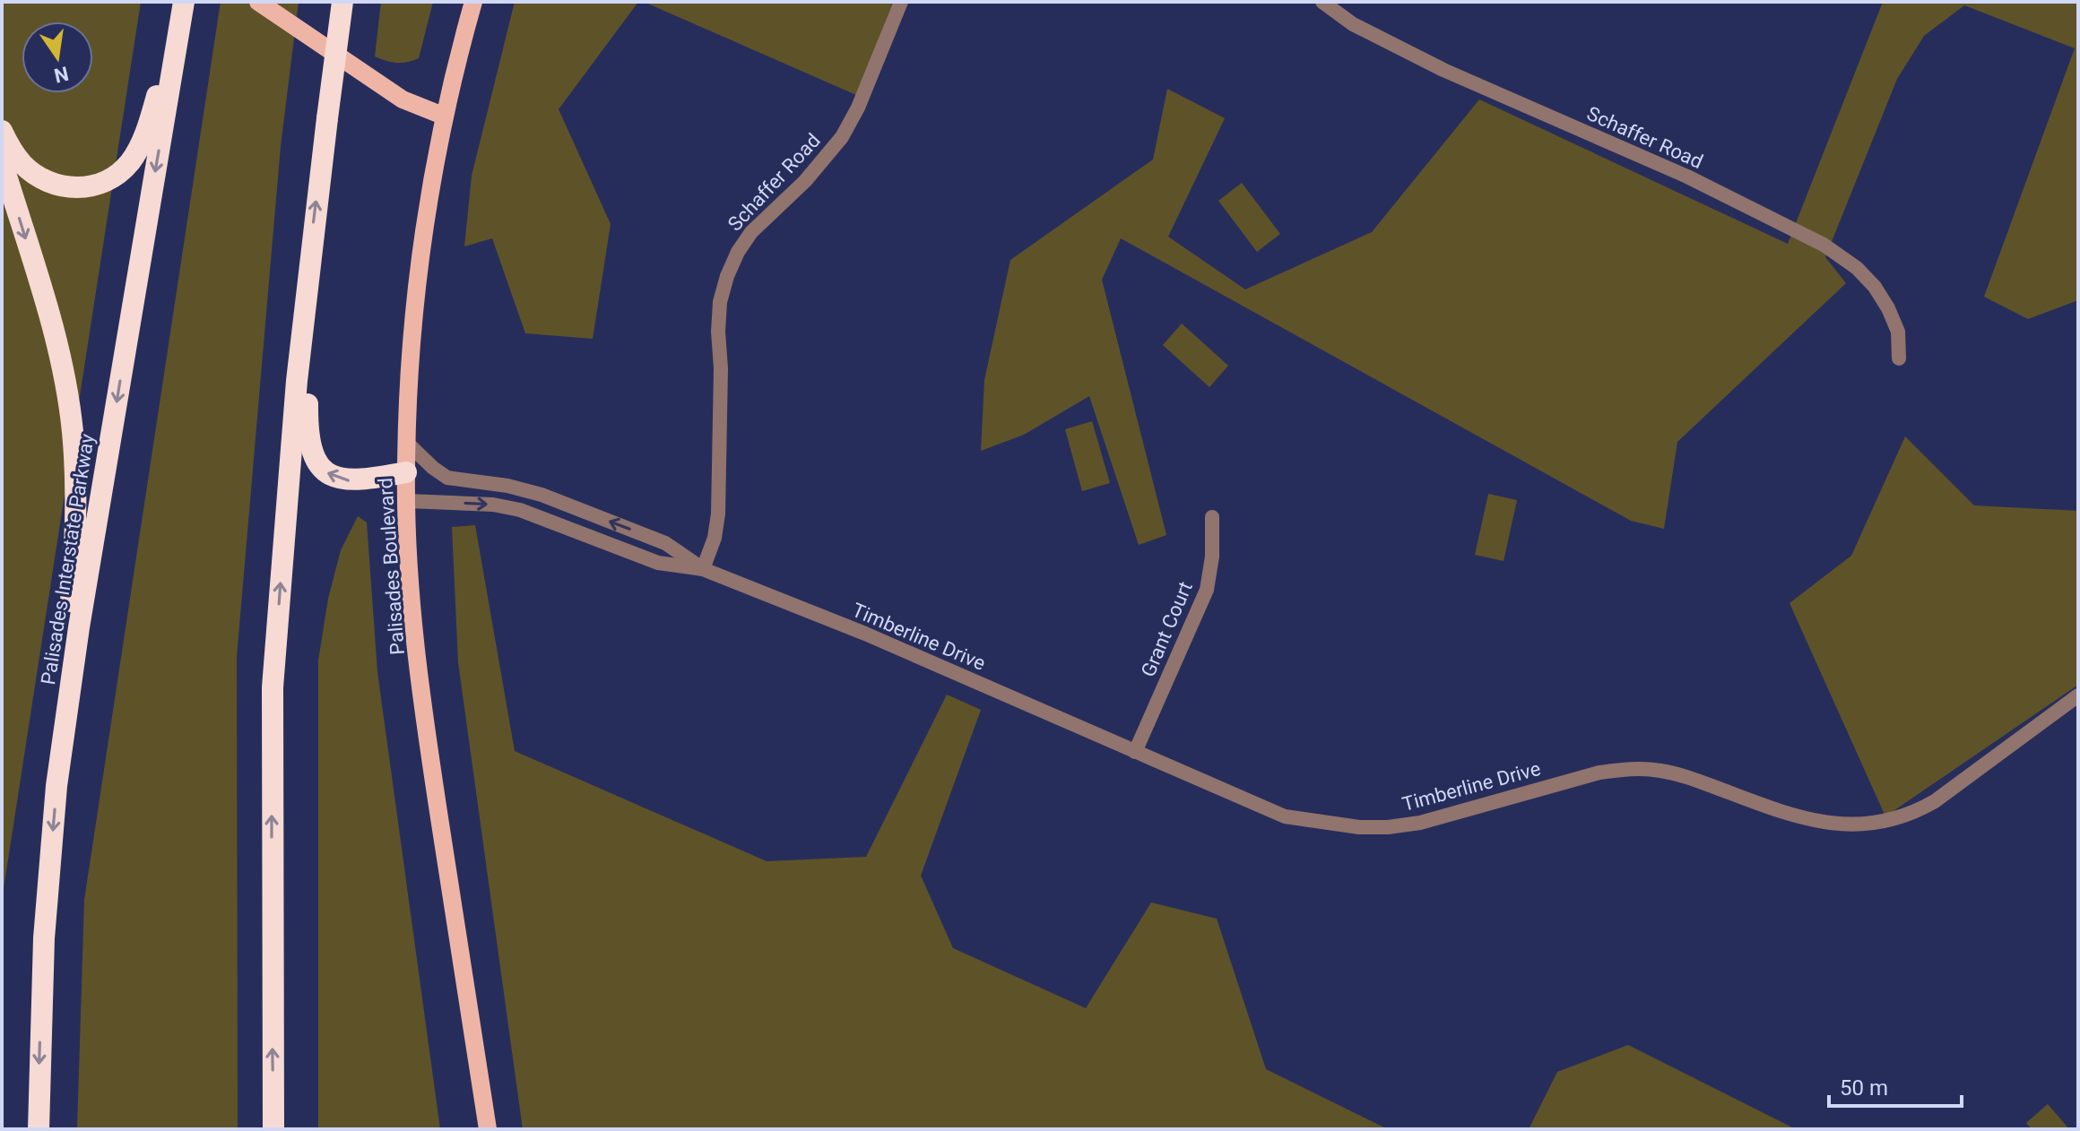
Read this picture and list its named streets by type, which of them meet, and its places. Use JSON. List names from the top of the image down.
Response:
{
  "streets": {
    "highway": ["Palisades Interstate Parkway"],
    "main road": ["Palisades Boulevard"],
    "street": ["Schaffer Road", "Grant Court", "Timberline Drive"]
  },
  "crossings": [
    ["Schaffer Road", "Timberline Drive"],
    ["Palisades Boulevard", "Timberline Drive"],
    ["Grant Court", "Timberline Drive"]
  ],
  "scale_bar": "50 m",
  "north": "bottom"
}
